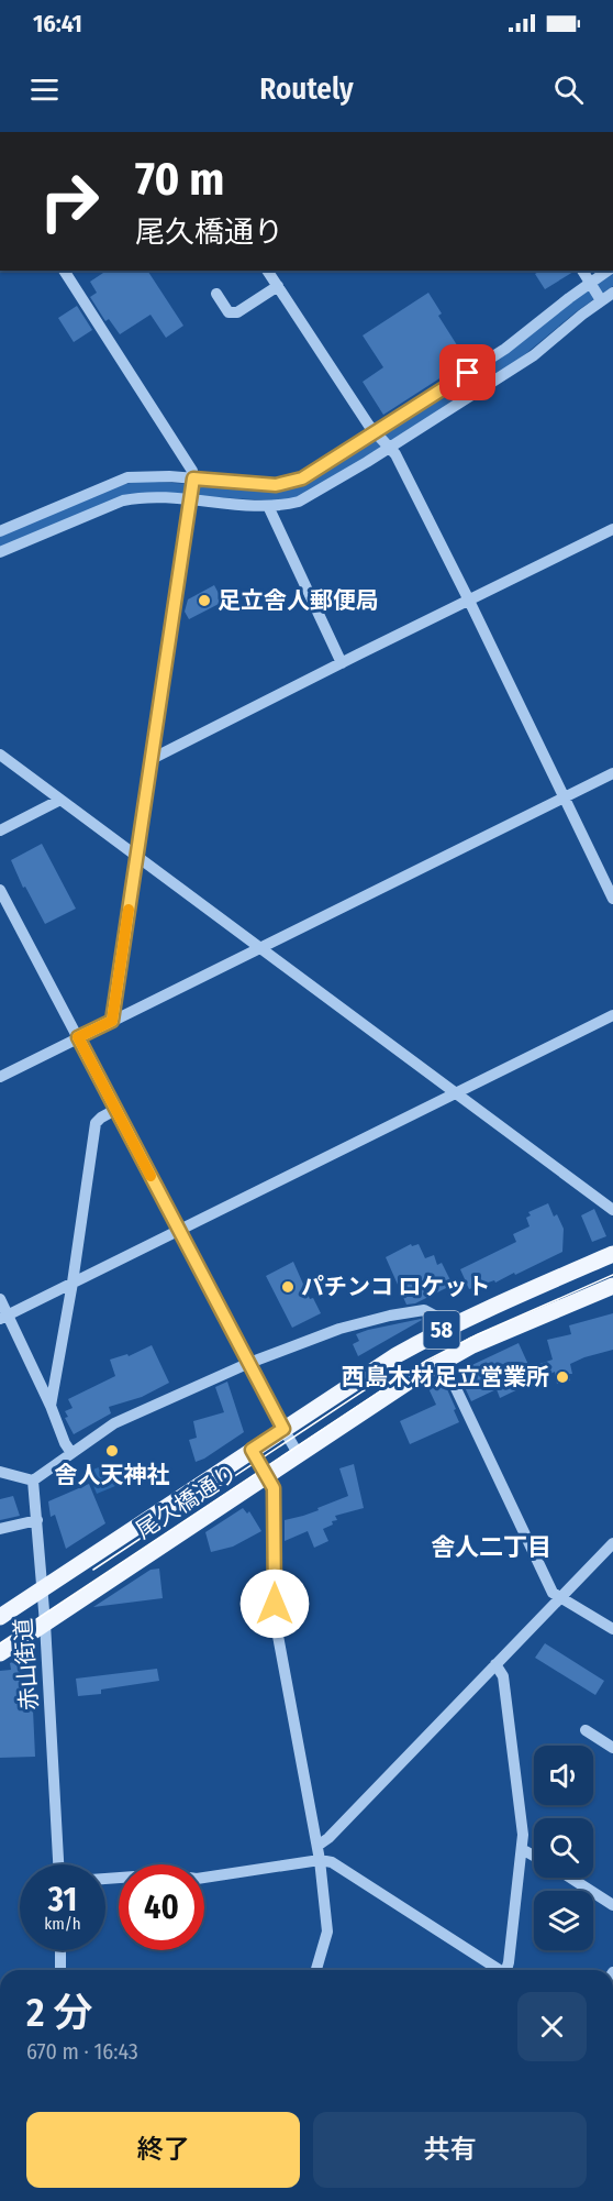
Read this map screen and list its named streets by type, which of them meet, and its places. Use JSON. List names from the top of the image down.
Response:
{
  "streets": {
    "main road": ["58", "尾久橋通り"],
    "street": ["赤山街道"]
  },
  "crossings": [
    ["尾久橋通り", "赤山街道"]
  ],
  "districts": ["舎人二丁目"],
  "places": [
    "足立舎人郵便局",
    "パチンコ ロケット",
    "西島木材足立営業所",
    "舎人天神社"
  ],
  "page": {
    "status": "16:41",
    "header": "Routely",
    "turn": ["70 m", "尾久橋通り"],
    "speed": "31 km/h",
    "limit": "40",
    "heading": ["2 分", "670 m · 16:43"],
    "buttons": ["終了", "共有"]
  }
}
